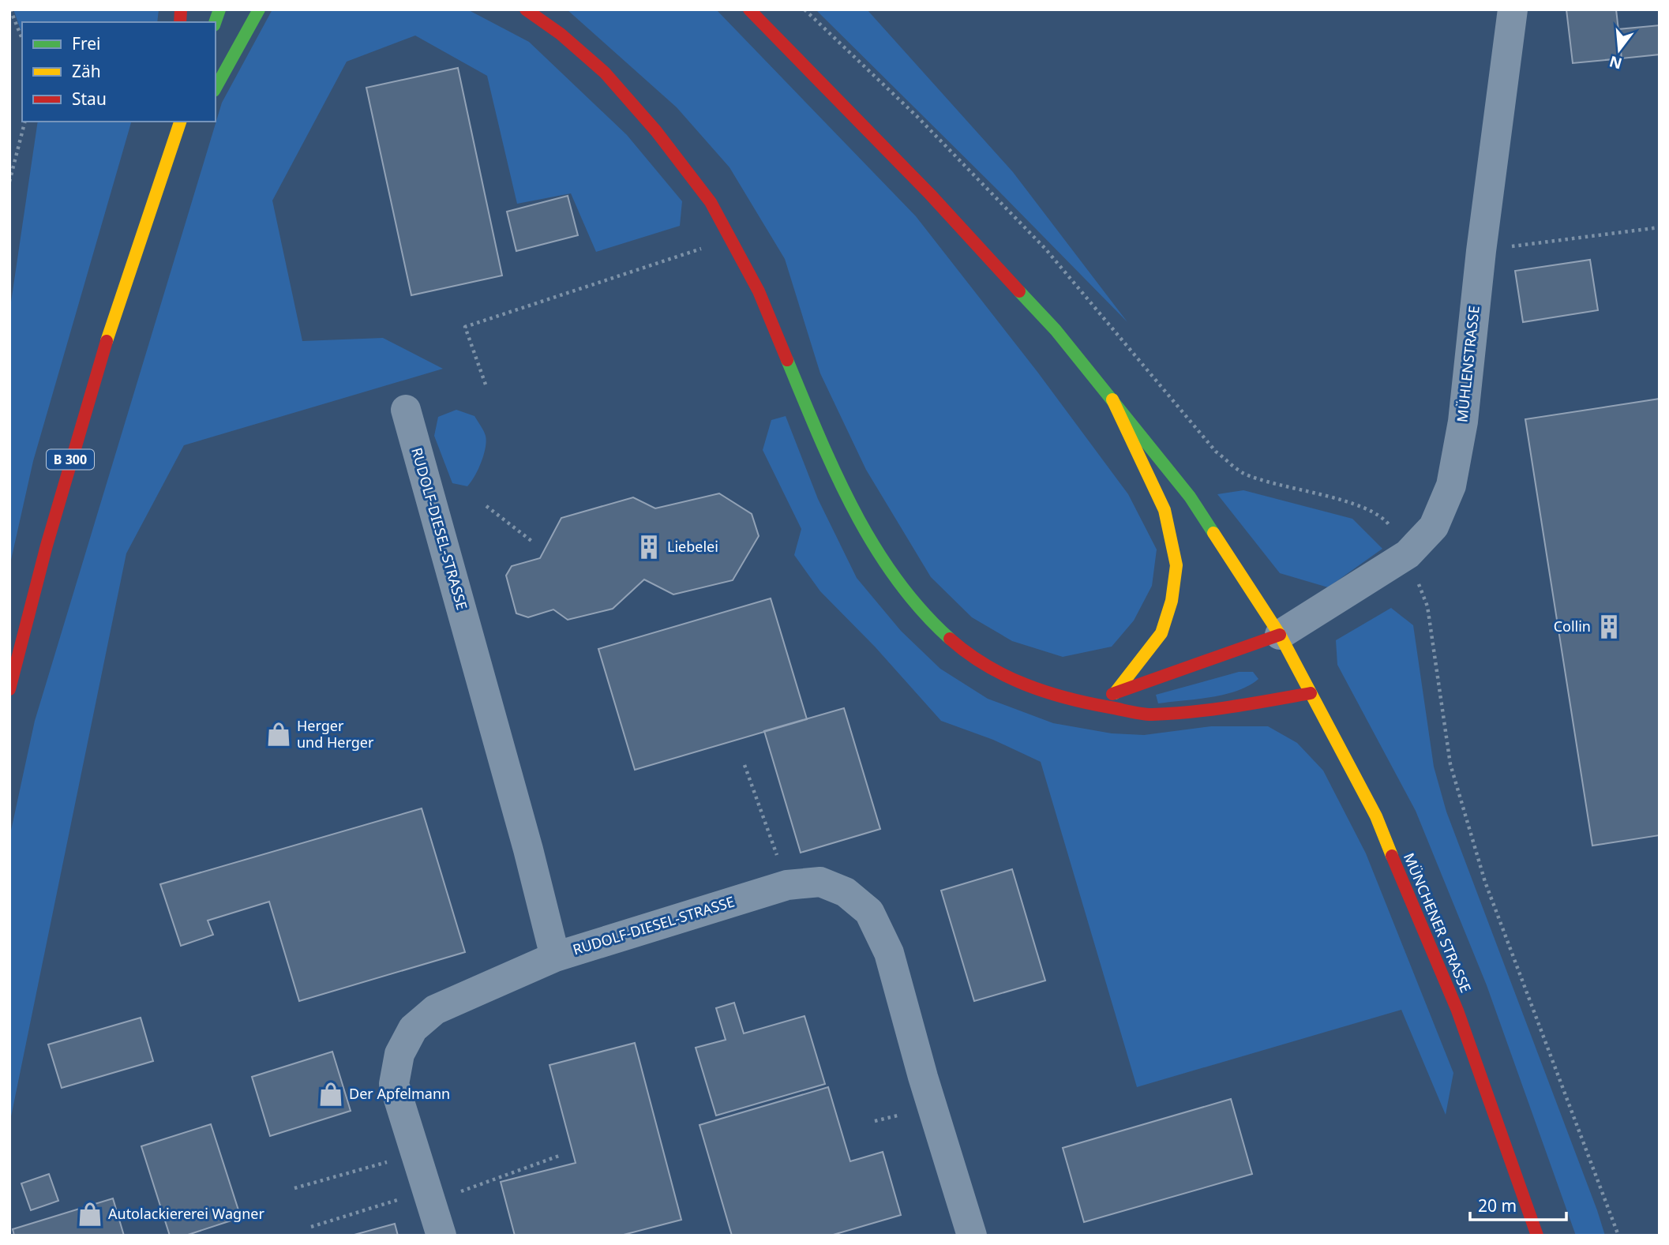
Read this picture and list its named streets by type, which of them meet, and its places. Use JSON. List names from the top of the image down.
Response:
{
  "streets": {
    "main road": ["B 300", "MÜNCHENER STRASSE"],
    "street": ["MÜHLENSTRASSE", "RUDOLF-DIESEL-STRASSE"]
  },
  "crossings": [
    ["MÜHLENSTRASSE", "MÜNCHENER STRASSE"]
  ],
  "places": {
    "building": ["Liebelei", "Collin"],
    "shop": ["Herger und Herger", "Der Apfelmann", "Autolackiererei Wagner"]
  },
  "legend": ["Frei", "Zäh", "Stau"],
  "scale_bar": "20 m",
  "north": "bottom"
}
